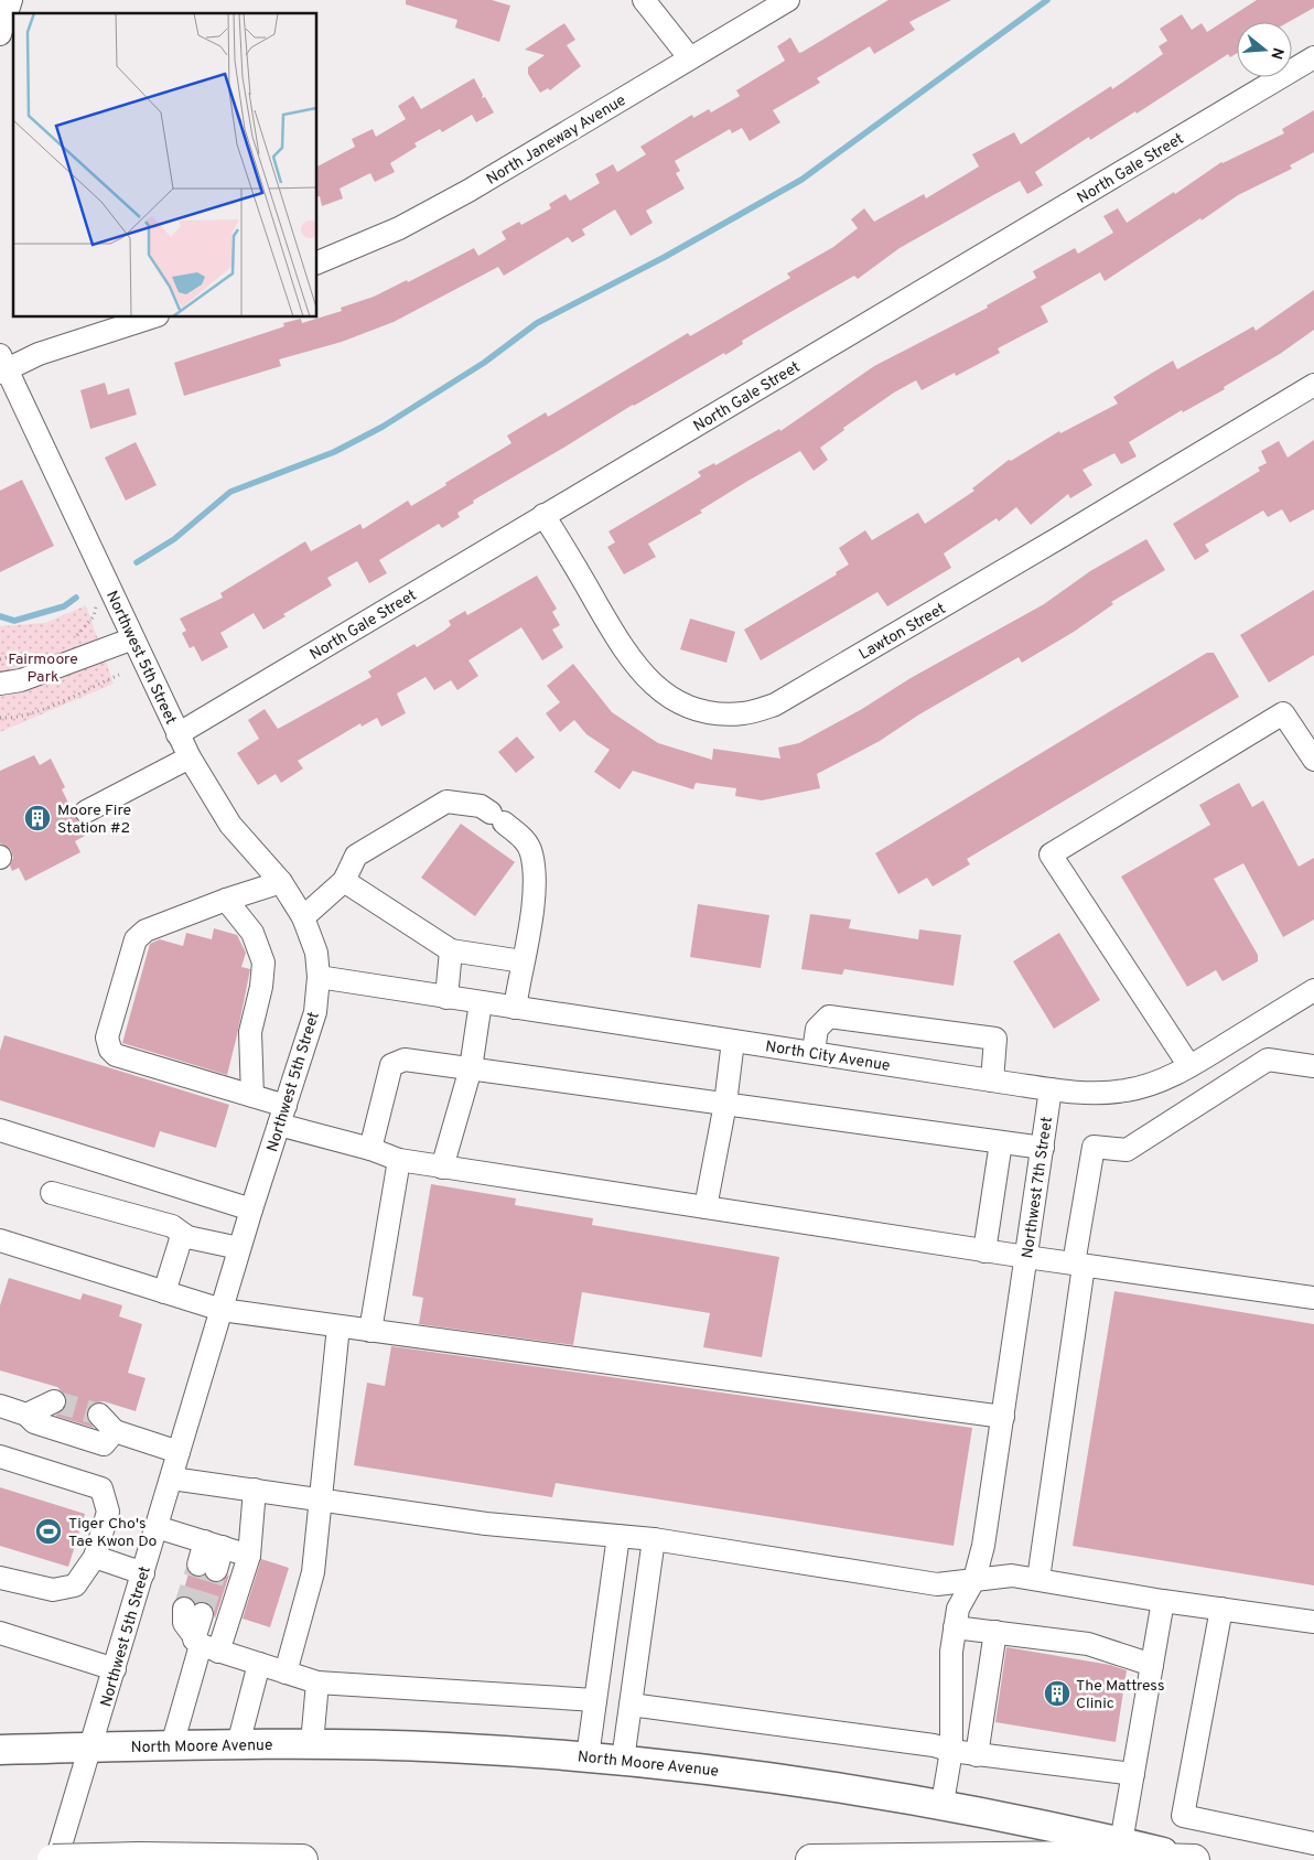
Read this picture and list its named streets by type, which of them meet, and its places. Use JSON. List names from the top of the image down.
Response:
{
  "streets": {
    "main road": ["North Moore Avenue"],
    "street": [
      "North Janeway Avenue",
      "North Gale Street",
      "Lawton Street",
      "Northwest 5th Street",
      "North City Avenue",
      "Northwest 7th Street"
    ]
  },
  "crossings": [
    ["North Gale Street", "Lawton Street"],
    ["North Gale Street", "Northwest 5th Street"],
    ["Northwest 5th Street", "North City Avenue"],
    ["Northwest 5th Street", "North Moore Avenue"],
    ["North City Avenue", "Northwest 7th Street"],
    ["Northwest 7th Street", "North Moore Avenue"]
  ],
  "parks": ["Fairmoore Park"],
  "places": {
    "building": ["Moore Fire Station #2", "The Mattress Clinic"],
    "sports": ["Tiger Cho's Tae Kwon Do"]
  },
  "north": "right"
}
